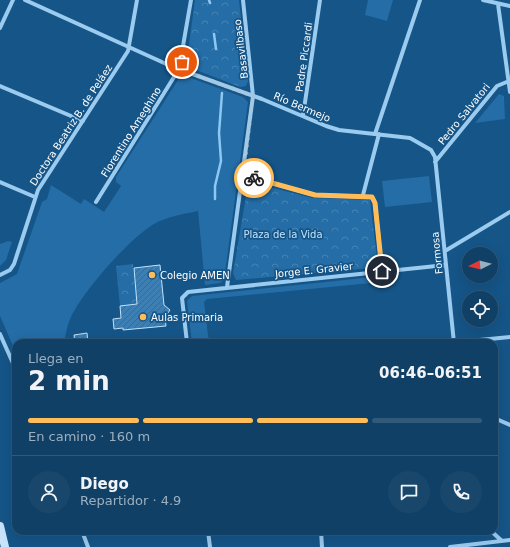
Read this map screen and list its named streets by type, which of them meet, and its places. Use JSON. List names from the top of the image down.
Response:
{
  "streets": {
    "street": [
      "Basavilbaso",
      "Padre Piccardi",
      "Río Bermejo",
      "Pedro Salvatori",
      "Doctora Beatriz B. de Peláez",
      "Florentino Ameghino",
      "Formosa",
      "Jorge E. Gravier"
    ]
  },
  "crossings": [
    ["Basavilbaso", "Río Bermejo"],
    ["Basavilbaso", "Jorge E. Gravier"],
    ["Padre Piccardi", "Río Bermejo"],
    ["Río Bermejo", "Pedro Salvatori"],
    ["Río Bermejo", "Doctora Beatriz B. de Peláez"],
    ["Río Bermejo", "Florentino Ameghino"],
    ["Río Bermejo", "Formosa"],
    ["Pedro Salvatori", "Formosa"],
    ["Formosa", "Jorge E. Gravier"]
  ],
  "parks": ["Plaza de la Vida"],
  "places": ["Colegio AMEN", "Aulas Primaria"],
  "north": "left",
  "page": {
    "heading": ["2 min", "Llega en", "06:46–06:51"],
    "panel": ["Diego", "Repartidor · 4.9"],
    "bar": "En camino · 160 m"
  }
}
